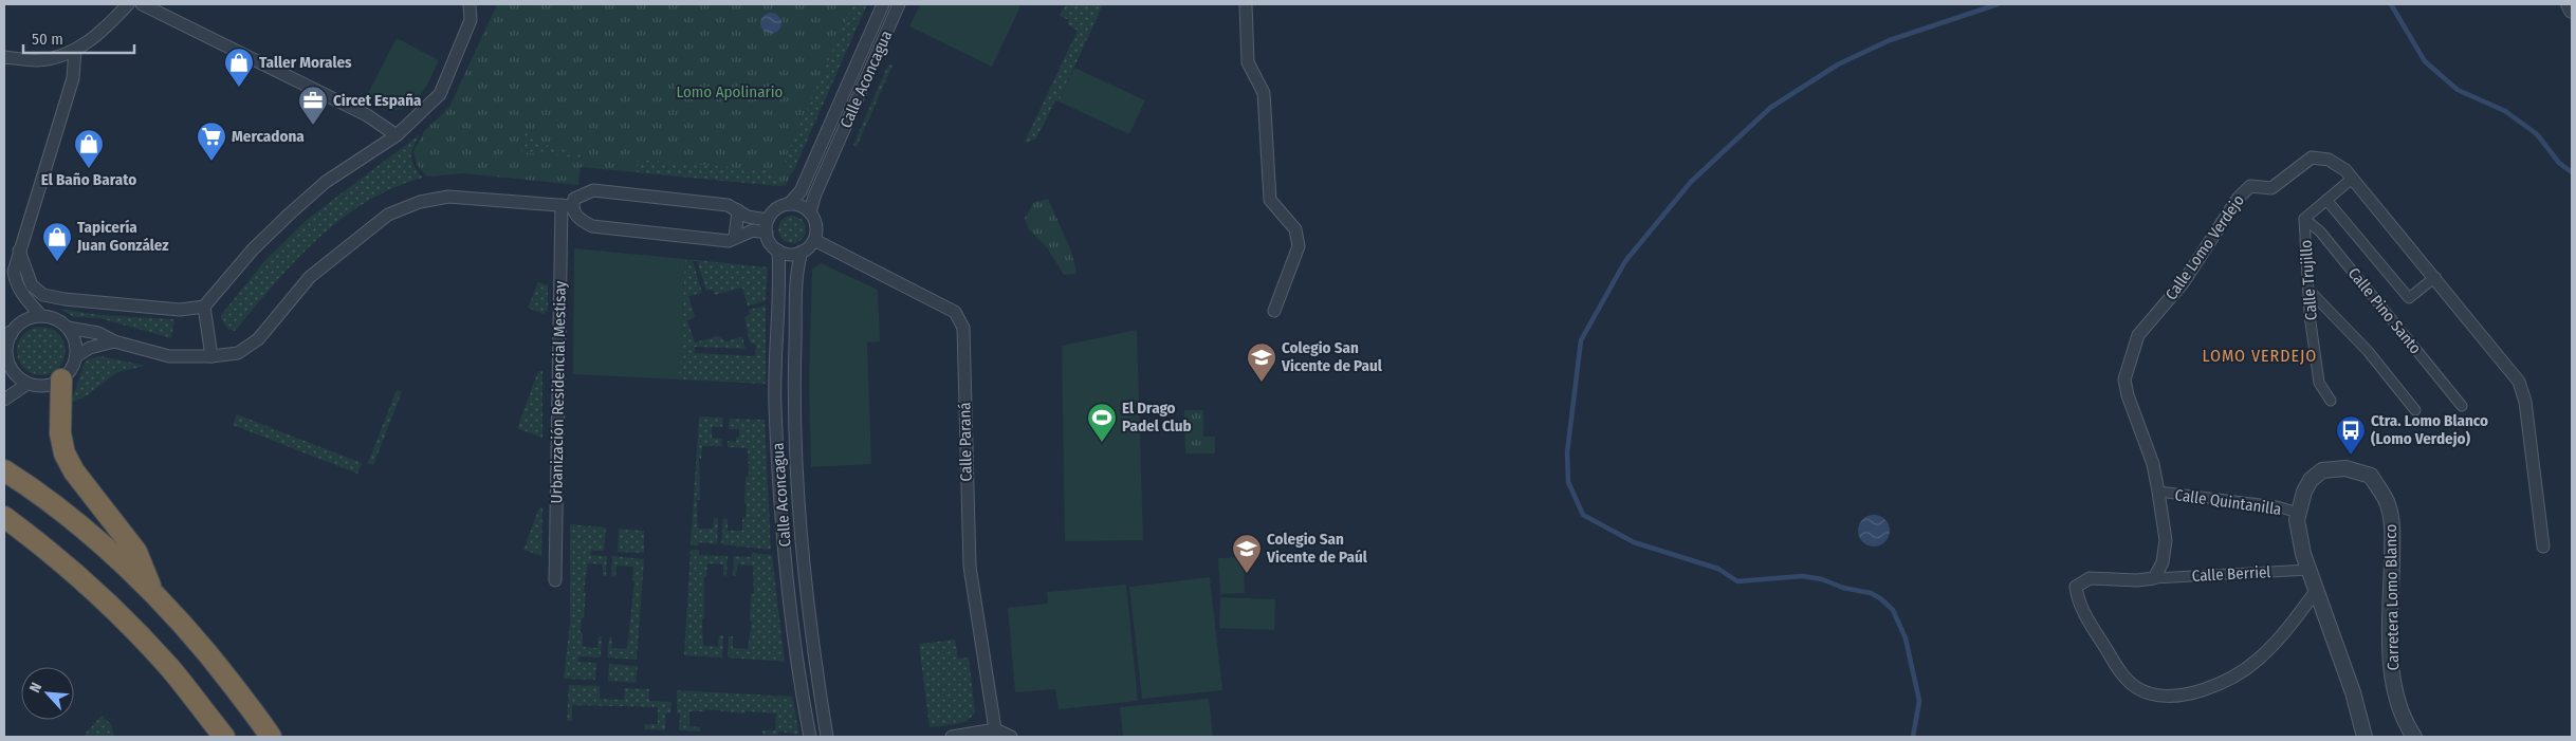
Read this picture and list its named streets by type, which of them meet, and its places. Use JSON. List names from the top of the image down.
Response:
{
  "streets": {
    "street": [
      "Calle Aconcagua",
      "Calle Lomo Verdejo",
      "Calle Trujillo",
      "Calle Pino Santo",
      "Urbanización Residencial Mestisay",
      "Calle Paraná",
      "Calle Quintanilla",
      "Calle Berriel",
      "Carretera Lomo Blanco"
    ]
  },
  "crossings": [
    ["Calle Aconcagua", "Calle Paraná"],
    ["Calle Lomo Verdejo", "Calle Trujillo"],
    ["Calle Lomo Verdejo", "Calle Quintanilla"],
    ["Calle Lomo Verdejo", "Calle Berriel"],
    ["Calle Trujillo", "Calle Pino Santo"],
    ["Calle Quintanilla", "Carretera Lomo Blanco"],
    ["Calle Berriel", "Carretera Lomo Blanco"]
  ],
  "districts": ["LOMO VERDEJO"],
  "parks": ["Lomo Apolinario"],
  "places": {
    "shop": ["Taller Morales", "El Baño Barato", "Tapicería Juan González"],
    "office": ["Circet España"],
    "supermarket": ["Mercadona"],
    "school or university": ["Colegio San Vicente de Paul", "Colegio San Vicente de Paúl"],
    "sports": ["El Drago Padel Club"],
    "bus stop": ["Ctra. Lomo Blanco (Lomo Verdejo)"]
  },
  "scale_bar": "50 m",
  "north": "top left"
}
